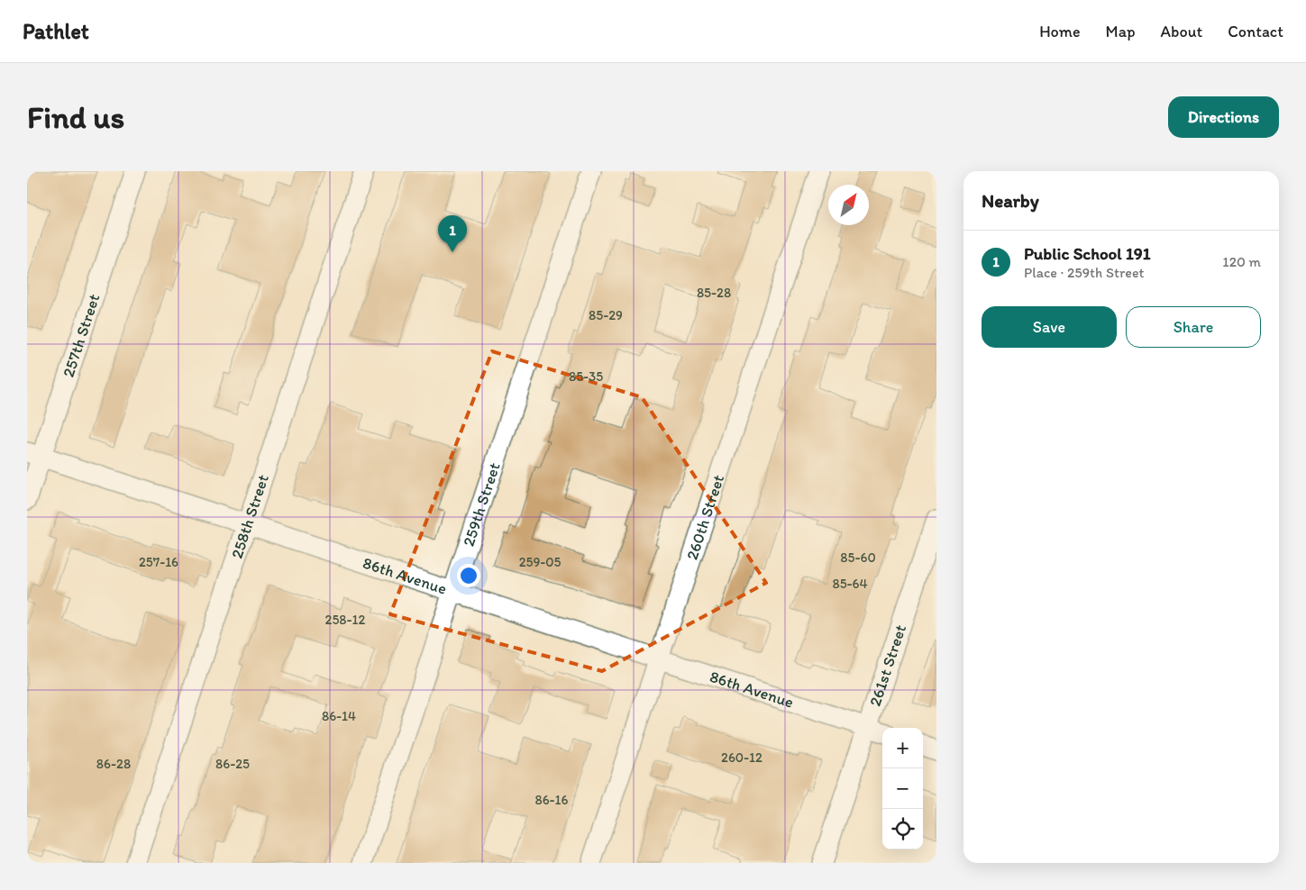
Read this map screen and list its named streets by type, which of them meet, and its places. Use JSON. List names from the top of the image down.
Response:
{
  "streets": {
    "street": [
      "257th Street",
      "259th Street",
      "258th Street",
      "260th Street",
      "86th Avenue",
      "261st Street"
    ]
  },
  "crossings": [
    ["257th Street", "86th Avenue"],
    ["259th Street", "86th Avenue"],
    ["258th Street", "86th Avenue"],
    ["260th Street", "86th Avenue"],
    ["86th Avenue", "261st Street"]
  ],
  "house_numbers": [
    "85-28",
    "85-29",
    "85-35",
    "85-60",
    "257-16",
    "259-05",
    "85-64",
    "258-12",
    "86-14",
    "260-12",
    "86-28",
    "86-25",
    "86-16"
  ],
  "north": "top right",
  "page": {
    "header": "Pathlet",
    "nav": [
      "Home",
      "Map",
      "About",
      "Contact"
    ],
    "buttons": [
      "Directions",
      ["Save", "Share"]
    ],
    "title": "Find us",
    "heading": "Nearby",
    "pins": "1",
    "list": [
      {
        "mark": "1",
        "name": "Public School 191",
        "note": "Place · 259th Street",
        "value": "120 m"
      }
    ],
    "map_buttons": ["+", "−"]
  }
}
